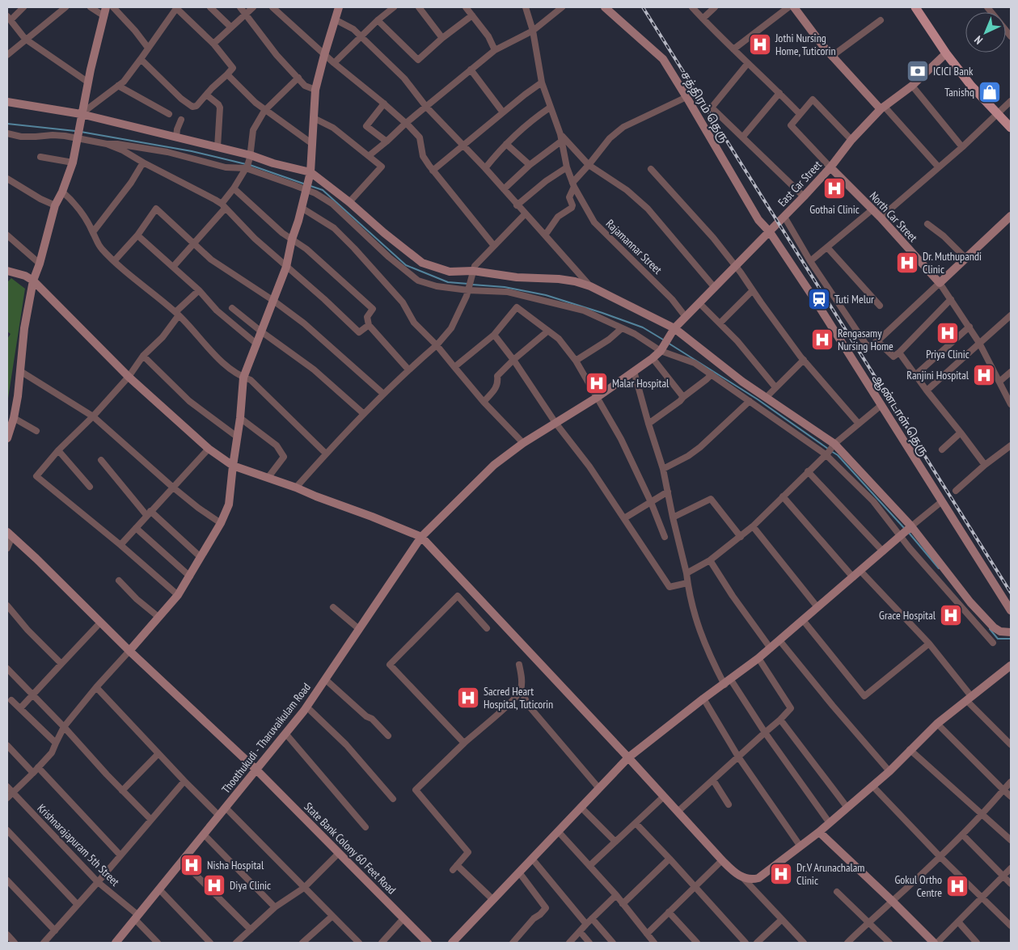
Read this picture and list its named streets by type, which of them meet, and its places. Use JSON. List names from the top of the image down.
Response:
{
  "streets": {
    "street": [
      "சத்திரம் தெரு",
      "East Car Street",
      "North Car Street",
      "Rajamannar Street",
      "ஆண்டாள் தெரு",
      "Thoothukudi - Tharuvaikulam Road",
      "Krishnarajapuram 5th Street",
      "State Bank Colony 60 Feet Road"
    ]
  },
  "crossings": [
    ["சத்திரம் தெரு", "East Car Street"],
    ["சத்திரம் தெரு", "ஆண்டாள் தெரு"],
    ["East Car Street", "North Car Street"],
    ["East Car Street", "Rajamannar Street"],
    ["East Car Street", "ஆண்டாள் தெரு"],
    ["East Car Street", "Thoothukudi - Tharuvaikulam Road"],
    ["Thoothukudi - Tharuvaikulam Road", "Krishnarajapuram 5th Street"],
    ["Thoothukudi - Tharuvaikulam Road", "State Bank Colony 60 Feet Road"]
  ],
  "places": {
    "hospital": [
      "Jothi Nursing Home, Tuticorin",
      "Gothai Clinic",
      "Dr. Muthupandi Clinic",
      "Priya Clinic",
      "Rengasamy Nursing Home",
      "Ranjini Hospital",
      "Malar Hospital",
      "Grace Hospital",
      "Sacred Heart Hospital, Tuticorin",
      "Nisha Hospital",
      "Dr.V Arunachalam Clinic",
      "Diya Clinic",
      "Gokul Ortho Centre"
    ],
    "bank": ["ICICI Bank"],
    "shop": ["Tanishq"],
    "station": ["Tuti Melur"]
  },
  "north": "bottom left"
}
